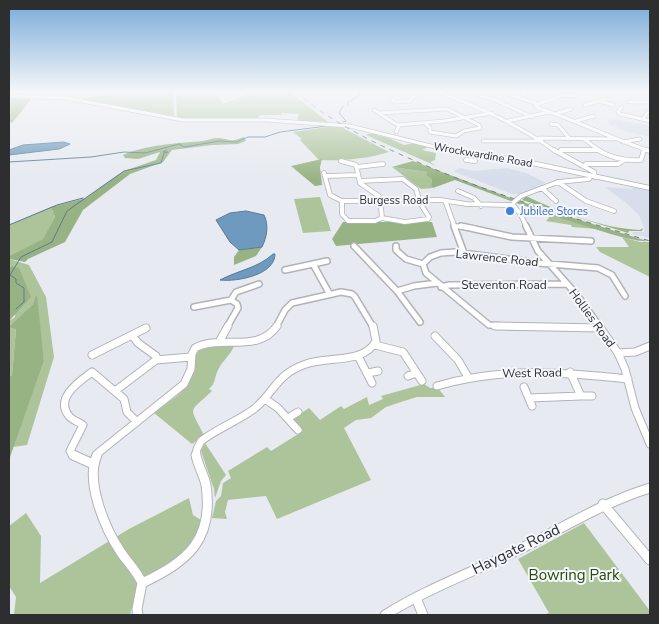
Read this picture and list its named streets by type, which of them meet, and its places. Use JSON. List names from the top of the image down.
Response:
{
  "streets": {
    "street": [
      "Wrockwardine Road",
      "Burgess Road",
      "Lawrence Road",
      "Steventon Road",
      "Hollies Road",
      "West Road",
      "Haygate Road"
    ]
  },
  "crossings": [
    ["Burgess Road", "Hollies Road"],
    ["Lawrence Road", "Hollies Road"],
    ["Steventon Road", "Hollies Road"],
    ["Hollies Road", "West Road"]
  ],
  "parks": ["Bowring Park"],
  "places": ["Jubilee Stores"]
}
